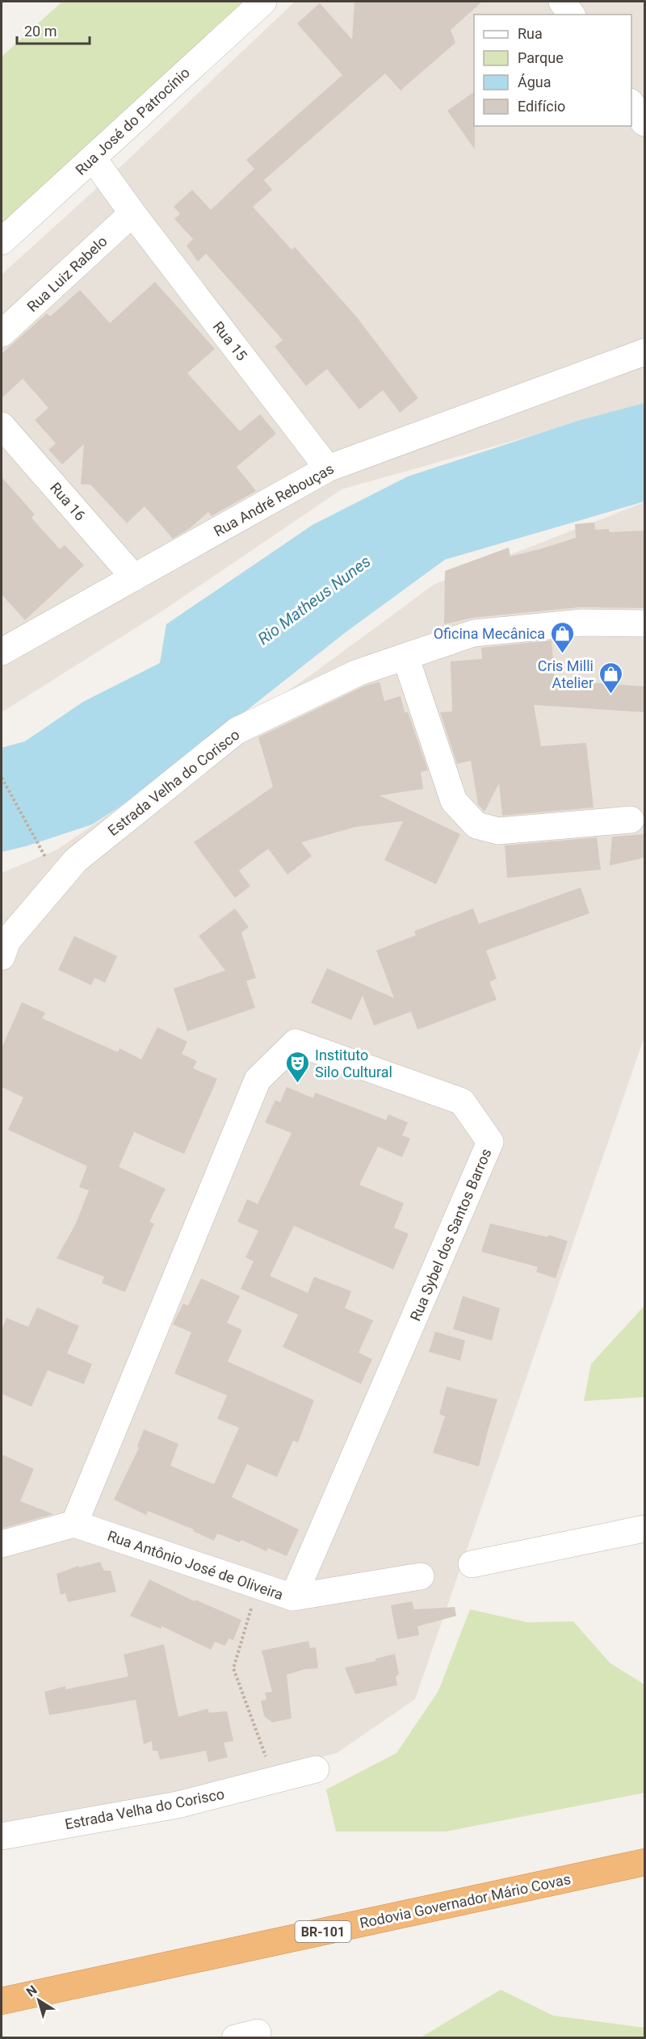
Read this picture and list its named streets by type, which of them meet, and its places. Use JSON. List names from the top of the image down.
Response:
{
  "streets": {
    "highway": ["Rodovia Governador Mário Covas", "BR-101"],
    "street": [
      "Rua José do Patrocínio",
      "Rua Luiz Rabelo",
      "Rua 15",
      "Rua André Rebouças",
      "Rua 16",
      "Estrada Velha do Corisco",
      "Rua Sybel dos Santos Barros",
      "Rua Antônio José de Oliveira"
    ]
  },
  "crossings": [
    ["Rua José do Patrocínio", "Rua 15"],
    ["Rua Luiz Rabelo", "Rua 15"],
    ["Rua 15", "Rua André Rebouças"],
    ["Rua André Rebouças", "Rua 16"],
    ["Rua Sybel dos Santos Barros", "Rua Antônio José de Oliveira"]
  ],
  "water": ["Rio Matheus Nunes"],
  "places": {
    "shop": ["Oficina Mecânica", "Cris Milli Atelier"],
    "theatre": ["Instituto Silo Cultural"]
  },
  "legend": [
    "Rua",
    "Parque",
    "Água",
    "Edifício"
  ],
  "scale_bar": "20 m",
  "north": "top left"
}
